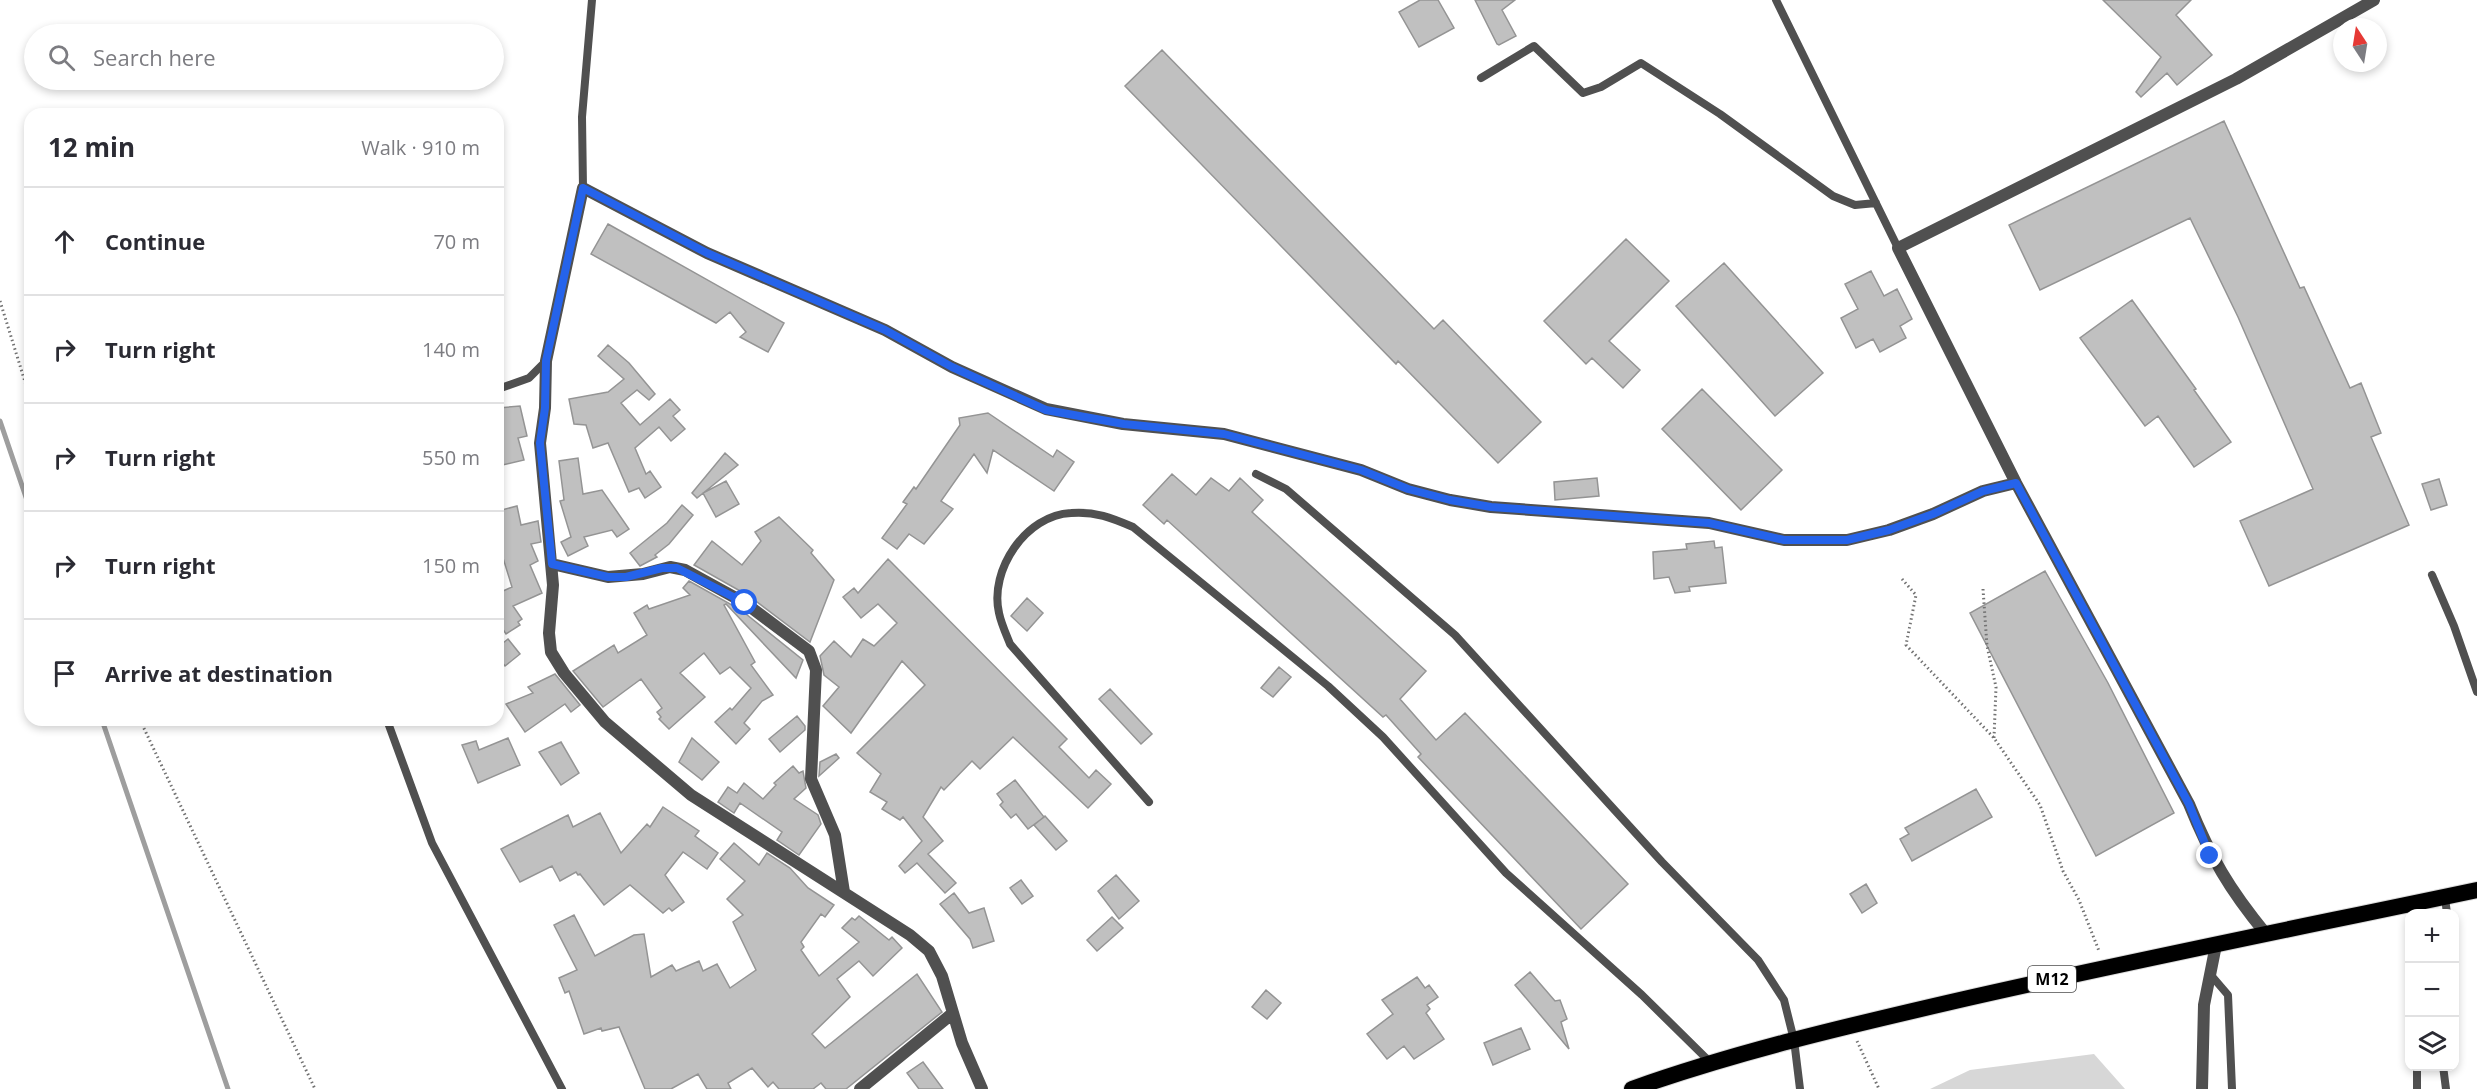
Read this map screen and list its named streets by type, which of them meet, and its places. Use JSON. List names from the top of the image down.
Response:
{
  "streets": {
    "highway": ["M12"]
  },
  "north": "top",
  "page": {
    "search": "Search here",
    "heading": ["12 min", "Walk · 910 m"],
    "list": [
      ["Continue", "70 m"],
      ["Turn right", "140 m"],
      ["Turn right", "550 m"],
      ["Turn right", "150 m"],
      "Arrive at destination"
    ],
    "map_buttons": ["+", "−"]
  }
}
